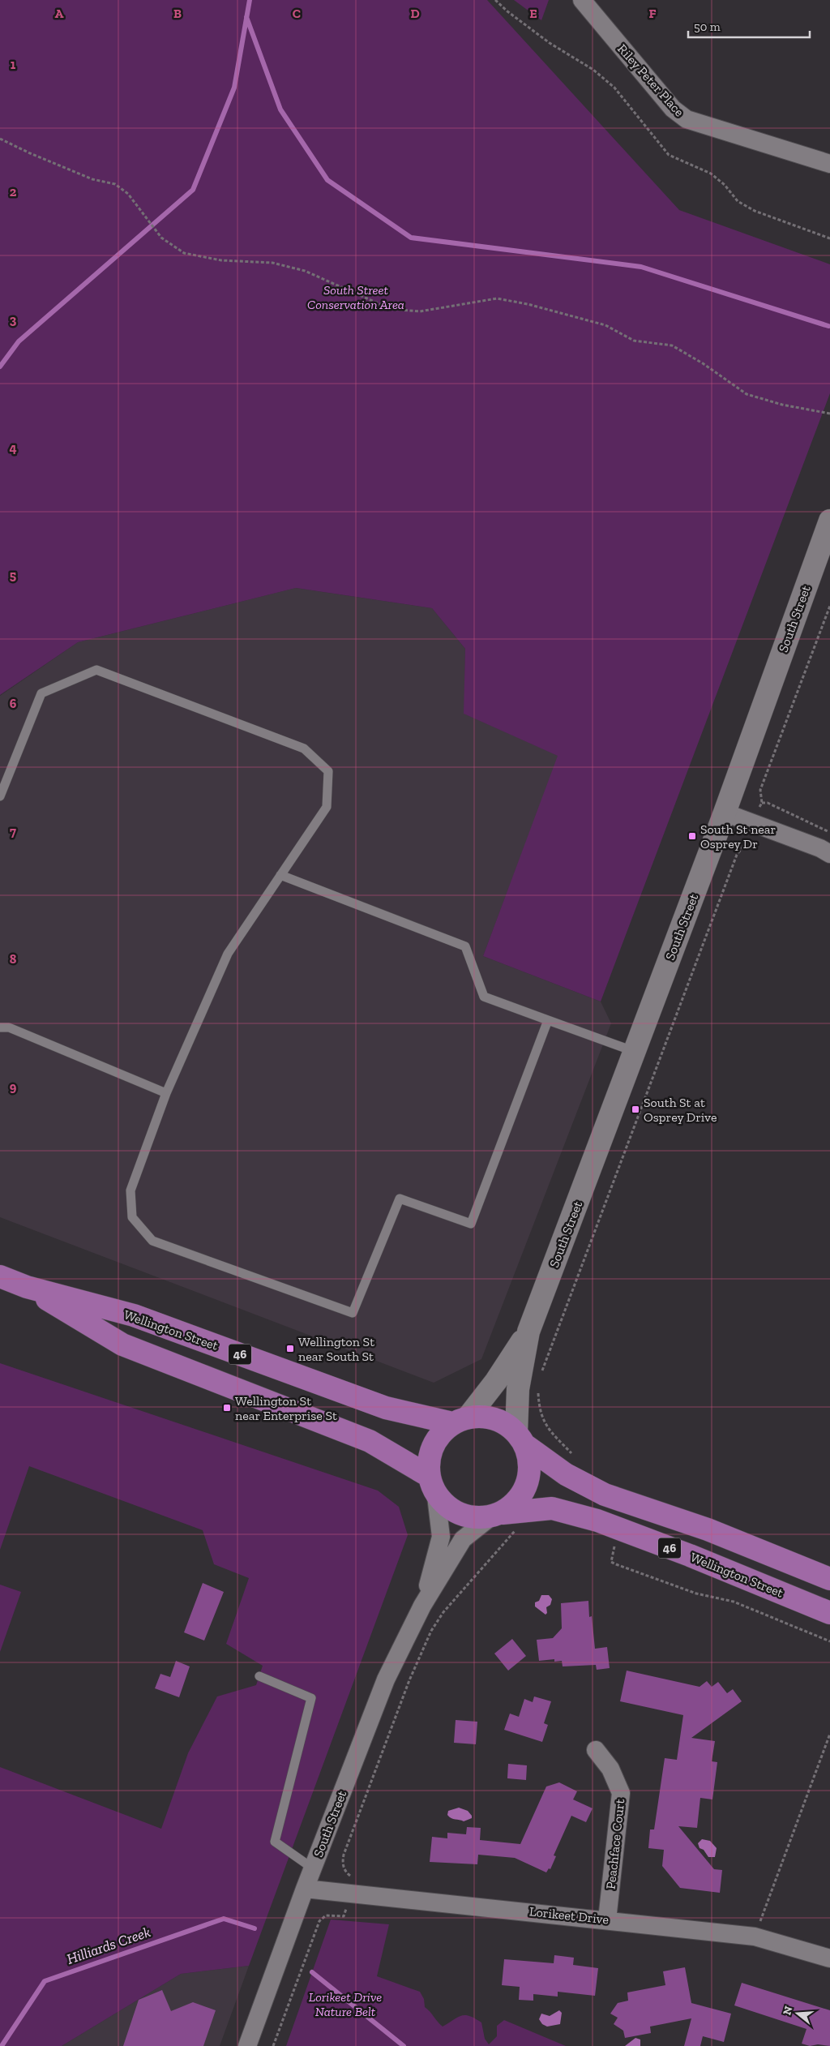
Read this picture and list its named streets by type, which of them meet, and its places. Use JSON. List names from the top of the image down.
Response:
{
  "streets": {
    "main road": ["Wellington Street", "46"],
    "street": [
      "Riley Peter Place",
      "South Street",
      "Peachface Court",
      "Lorikeet Drive"
    ]
  },
  "crossings": [
    ["South Street", "Wellington Street"],
    ["South Street", "Lorikeet Drive"],
    ["Peachface Court", "Lorikeet Drive"]
  ],
  "water": ["Hilliards Creek"],
  "parks": ["South Street Conservation Area", "Lorikeet Drive Nature Belt"],
  "places": {
    "transit": [
      "South St near Osprey Dr",
      "South St at Osprey Drive",
      "Wellington St near South St",
      "Wellington St near Enterprise St"
    ]
  },
  "scale_bar": "50 m",
  "north": "left",
  "grid": {
    "columns": [
      "A",
      "B",
      "C",
      "D",
      "E",
      "F"
    ],
    "rows": [
      "1",
      "2",
      "3",
      "4",
      "5",
      "6",
      "7",
      "8",
      "9"
    ]
  }
}
